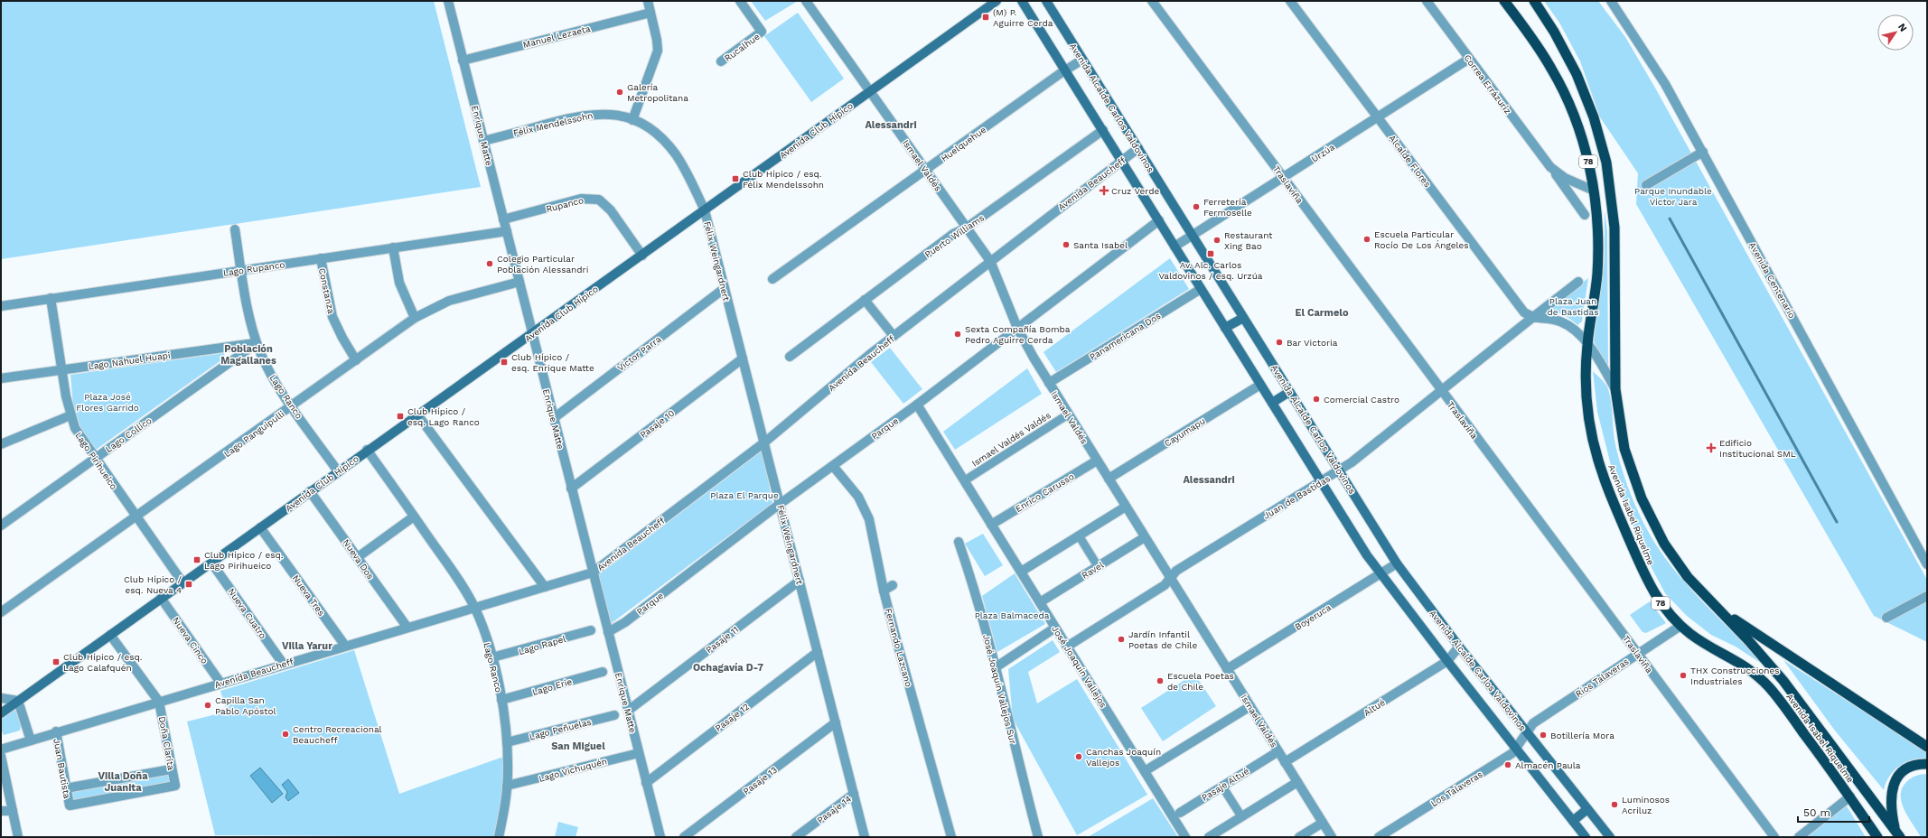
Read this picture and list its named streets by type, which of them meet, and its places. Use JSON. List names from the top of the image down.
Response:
{
  "streets": {
    "highway": ["78", "Avenida Isabel Riquelme"],
    "main road": ["Avenida Alcalde Carlos Valdovinos", "Avenida Club Hípico"],
    "street": [
      "Manuel Lezaeta",
      "Rucalhue",
      "Correa Errázuriz",
      "Félix Mendelssohn",
      "Enrique Matte",
      "Huelquehue",
      "Urzúa",
      "Alcalde Flores",
      "Ismael Valdés",
      "Avenida Beaucheff",
      "Traslaviña",
      "Rupanco",
      "Puerto Williams",
      "Félix Weingardnert",
      "Lago Rupanco",
      "Avenida Centenario",
      "Constanza",
      "Panamericana Dos",
      "Víctor Parra",
      "Lago Nahuel Huapi",
      "Lago Ranco",
      "Pasaje 10",
      "Parque",
      "Cayumapu",
      "Lago Panguipulli",
      "Lago Collico",
      "Ismael Valdés Valdés",
      "Lago Pirihueico",
      "Enrico Carusso",
      "Juan de Bastidas",
      "Nueva Dos",
      "Ravel",
      "Nueva Tres",
      "Nueva Cuatro",
      "Boyeruca",
      "Pasaje 11",
      "Nueva Cinco",
      "Lago Rapel",
      "Fernando Lazcano",
      "José Joaquín Vallejos",
      "Ríos Talaveras",
      "Lago Erie",
      "José Joaquín Vallejos Sur",
      "Altué",
      "Pasaje 12",
      "Lago Peñuelas",
      "Doña Clarita",
      "Juan Bautista",
      "Lago Vichuquén",
      "Pasaje 13",
      "Pasaje Altué",
      "Los Talaveras",
      "Pasaje 14"
    ]
  },
  "crossings": [
    ["Manuel Lezaeta", "Enrique Matte"],
    ["Correa Errázuriz", "Urzúa"],
    ["Correa Errázuriz", "Avenida Isabel Riquelme"],
    ["Avenida Alcalde Carlos Valdovinos", "Huelquehue"],
    ["Avenida Alcalde Carlos Valdovinos", "Urzúa"],
    ["Avenida Alcalde Carlos Valdovinos", "Avenida Beaucheff"],
    ["Avenida Alcalde Carlos Valdovinos", "Puerto Williams"],
    ["Avenida Alcalde Carlos Valdovinos", "Panamericana Dos"],
    ["Avenida Alcalde Carlos Valdovinos", "Parque"],
    ["Avenida Alcalde Carlos Valdovinos", "Cayumapu"],
    ["Avenida Alcalde Carlos Valdovinos", "Juan de Bastidas"],
    ["Avenida Alcalde Carlos Valdovinos", "Boyeruca"],
    ["Avenida Alcalde Carlos Valdovinos", "Ríos Talaveras"],
    ["Avenida Alcalde Carlos Valdovinos", "Altué"],
    ["Avenida Alcalde Carlos Valdovinos", "Los Talaveras"],
    ["Félix Mendelssohn", "Avenida Club Hípico"],
    ["Félix Mendelssohn", "Enrique Matte"],
    ["Félix Mendelssohn", "Félix Weingardnert"],
    ["Avenida Club Hípico", "Enrique Matte"],
    ["Avenida Club Hípico", "Ismael Valdés"],
    ["Avenida Club Hípico", "Rupanco"],
    ["Avenida Club Hípico", "Félix Weingardnert"],
    ["Avenida Club Hípico", "Lago Ranco"],
    ["Avenida Club Hípico", "Lago Pirihueico"],
    ["Avenida Club Hípico", "Nueva Dos"],
    ["Avenida Club Hípico", "Nueva Tres"],
    ["Avenida Club Hípico", "Nueva Cuatro"],
    ["Avenida Club Hípico", "Nueva Cinco"],
    ["Enrique Matte", "Avenida Beaucheff"],
    ["Enrique Matte", "Rupanco"],
    ["Enrique Matte", "Lago Rupanco"],
    ["Enrique Matte", "Víctor Parra"],
    ["Enrique Matte", "Pasaje 10"],
    ["Enrique Matte", "Parque"],
    ["Enrique Matte", "Lago Panguipulli"],
    ["Enrique Matte", "Pasaje 11"],
    ["Enrique Matte", "Pasaje 12"],
    ["Enrique Matte", "Lago Vichuquén"],
    ["Huelquehue", "Ismael Valdés"],
    ["Urzúa", "Alcalde Flores"],
    ["Urzúa", "Traslaviña"],
    ["Alcalde Flores", "Juan de Bastidas"],
    ["Ismael Valdés", "Avenida Beaucheff"],
    ["Ismael Valdés", "Puerto Williams"],
    ["Ismael Valdés", "Panamericana Dos"],
    ["Ismael Valdés", "Parque"],
    ["Ismael Valdés", "Cayumapu"],
    ["Ismael Valdés", "Ismael Valdés Valdés"],
    ["Ismael Valdés", "Enrico Carusso"],
    ["Ismael Valdés", "Juan de Bastidas"],
    ["Ismael Valdés", "Ravel"],
    ["Ismael Valdés", "Boyeruca"],
    ["Ismael Valdés", "Altué"],
    ["Ismael Valdés", "Pasaje Altué"],
    ["Avenida Beaucheff", "Félix Weingardnert"],
    ["Avenida Beaucheff", "Lago Ranco"],
    ["Avenida Beaucheff", "Nueva Dos"],
    ["Avenida Beaucheff", "Nueva Tres"],
    ["Avenida Beaucheff", "Nueva Cuatro"],
    ["Avenida Beaucheff", "Nueva Cinco"],
    ["Avenida Beaucheff", "Doña Clarita"],
    ["Avenida Beaucheff", "Juan Bautista"],
    ["Traslaviña", "Juan de Bastidas"],
    ["Traslaviña", "Ríos Talaveras"],
    ["Félix Weingardnert", "Víctor Parra"],
    ["Félix Weingardnert", "Pasaje 10"],
    ["Félix Weingardnert", "Parque"],
    ["Félix Weingardnert", "Pasaje 11"],
    ["Félix Weingardnert", "Pasaje 12"],
    ["Félix Weingardnert", "Pasaje 13"],
    ["Félix Weingardnert", "Pasaje 14"],
    ["Lago Rupanco", "Constanza"],
    ["Lago Rupanco", "Lago Ranco"],
    ["Lago Rupanco", "Lago Pirihueico"],
    ["Constanza", "Lago Panguipulli"],
    ["Lago Nahuel Huapi", "Lago Ranco"],
    ["Lago Nahuel Huapi", "Lago Collico"],
    ["Lago Nahuel Huapi", "Lago Pirihueico"],
    ["Lago Ranco", "Lago Panguipulli"],
    ["Lago Ranco", "Lago Collico"],
    ["Lago Ranco", "Lago Rapel"],
    ["Lago Ranco", "Lago Erie"],
    ["Lago Ranco", "Lago Peñuelas"],
    ["Lago Ranco", "Lago Vichuquén"],
    ["Parque", "Fernando Lazcano"],
    ["Parque", "José Joaquín Vallejos"],
    ["Lago Panguipulli", "Lago Pirihueico"],
    ["Lago Collico", "Lago Pirihueico"],
    ["Ismael Valdés Valdés", "José Joaquín Vallejos"],
    ["Enrico Carusso", "José Joaquín Vallejos"],
    ["Juan de Bastidas", "José Joaquín Vallejos"],
    ["Avenida Isabel Riquelme", "Ríos Talaveras"],
    ["Ravel", "José Joaquín Vallejos"],
    ["José Joaquín Vallejos", "Pasaje Altué"],
    ["Ríos Talaveras", "Los Talaveras"],
    ["Doña Clarita", "Juan Bautista"]
  ],
  "districts": [
    "Alessandri",
    "El Carmelo",
    "Población Magallanes",
    "Alessandri",
    "Villa Yarur",
    "Ochagavía D-7",
    "San Miguel",
    "Villa Doña Juanita"
  ],
  "parks": [
    "Parque Inundable Víctor Jara",
    "Plaza Juan de Bastidas",
    "Plaza José Flores Garrido",
    "Plaza El Parque",
    "Plaza Balmaceda"
  ],
  "places": {
    "transit": [
      "(M) P. Aguirre Cerda",
      "Club Hípico / esq. Félix Mendelssohn",
      "Av. Alc. Carlos Valdovinos / esq. Urzúa",
      "Club Hípico / esq. Enrique Matte",
      "Club Hípico / esq. Lago Ranco",
      "Club Hípico / esq. Lago Pirihueico",
      "Club Hípico / esq. Nueva 4",
      "Club Hípico / esq. Lago Calafquén"
    ],
    "other": [
      "Galería Metropolitana",
      "Ferretería Fermoselle",
      "Escuela Particular Rocío De Los Ángeles",
      "Restaurant Xing Bao",
      "Santa Isabel",
      "Colegio Particular Población Alessandri",
      "Sexta Compañía Bomba Pedro Aguirre Cerda",
      "Bar Victoria",
      "Comercial Castro",
      "Jardín Infantil Poetas de Chile",
      "THX Construcciones Industriales",
      "Escuela Poetas de Chile",
      "Capilla San Pablo Apóstol",
      "Centro Recreacional Beaucheff",
      "Botillería Mora",
      "Canchas Joaquín Vallejos",
      "Almacén Paula",
      "Luminosos Acriluz"
    ],
    "health": ["Cruz Verde", "Edificio Institucional SML"]
  },
  "scale_bar": "50 m",
  "north": "top right"
}
